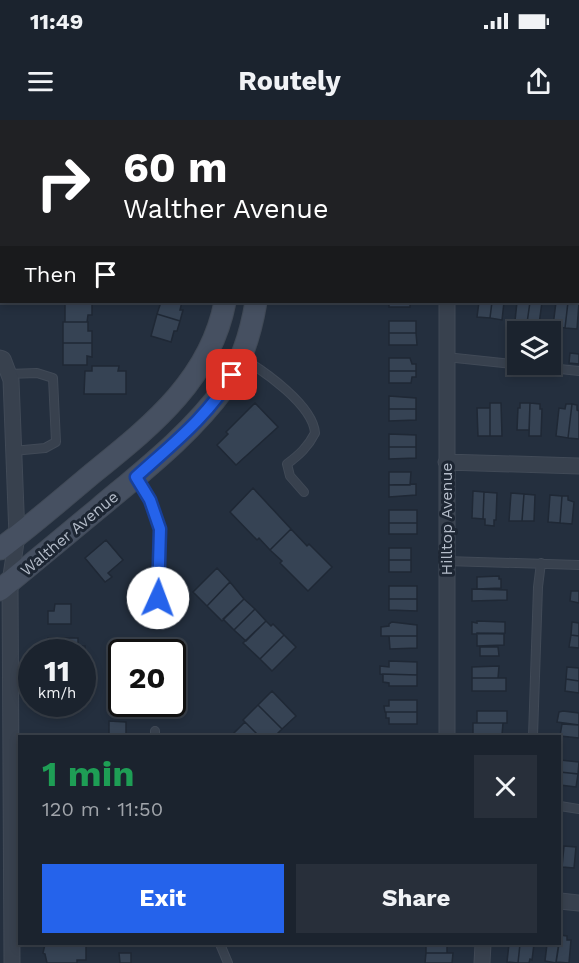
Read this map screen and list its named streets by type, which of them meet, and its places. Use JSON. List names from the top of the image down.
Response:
{
  "streets": {
    "main road": ["Walther Avenue"],
    "street": ["Hilltop Avenue"]
  },
  "page": {
    "status": "11:49",
    "header": "Routely",
    "turn": ["60 m", "Walther Avenue"],
    "then": "Then",
    "speed": "11 km/h",
    "limit": "20",
    "heading": ["1 min", "120 m · 11:50"],
    "buttons": ["Exit", "Share"]
  }
}
